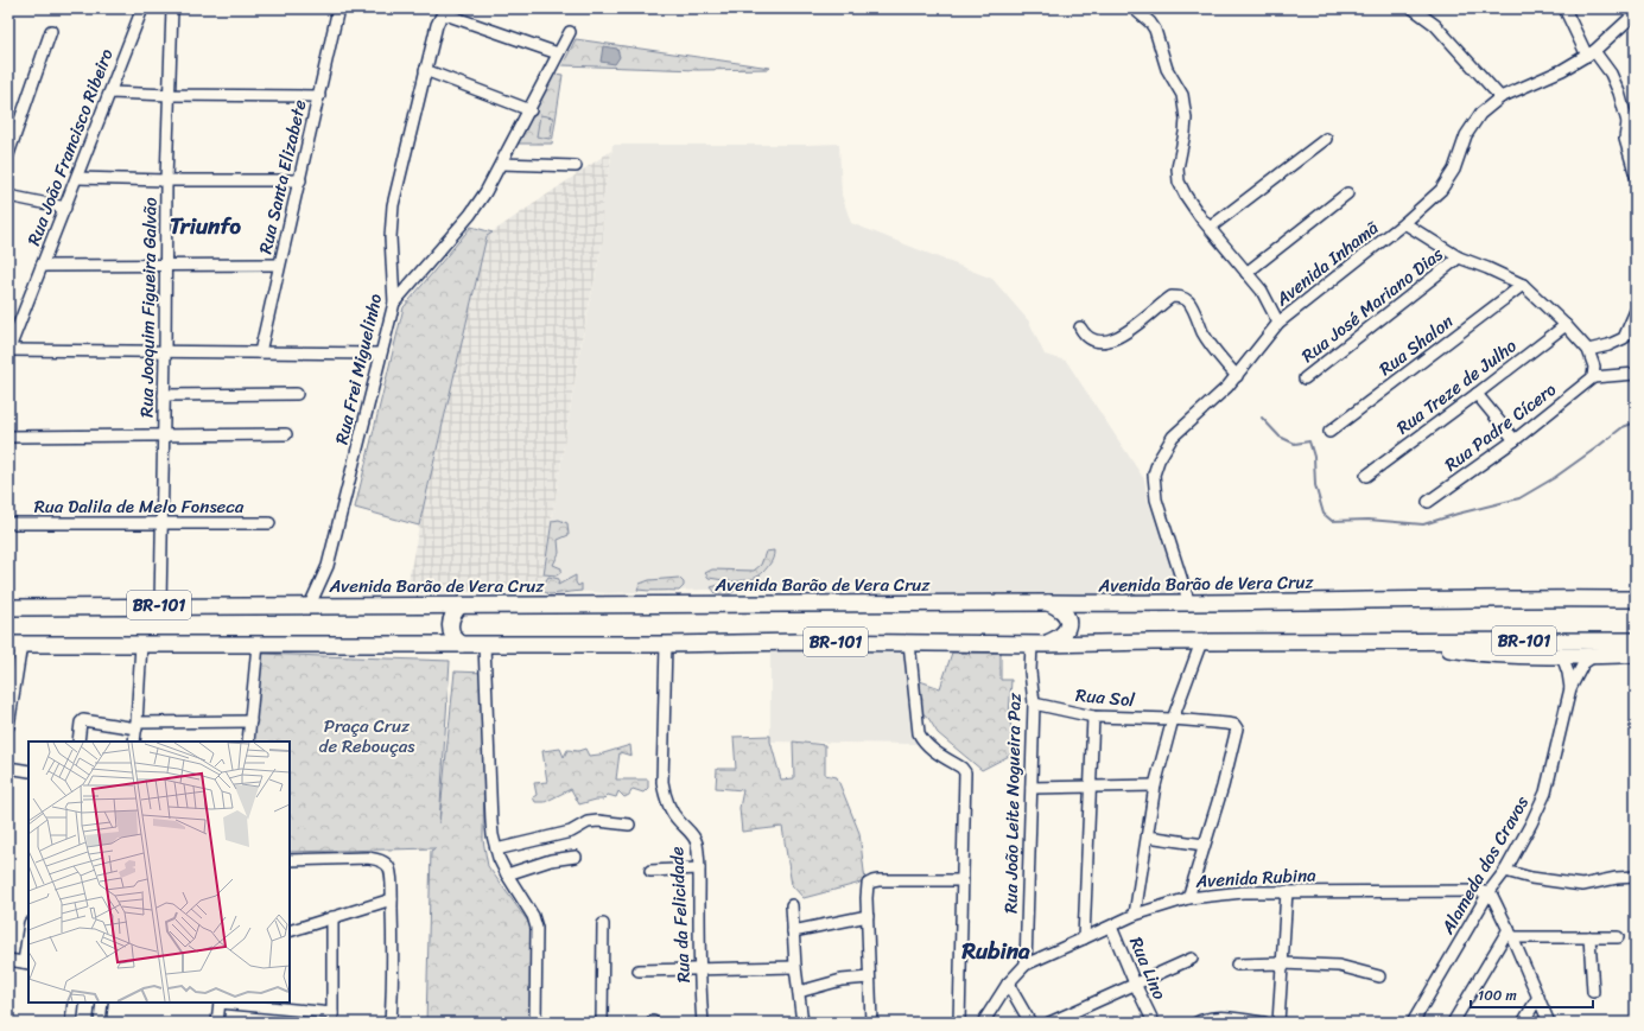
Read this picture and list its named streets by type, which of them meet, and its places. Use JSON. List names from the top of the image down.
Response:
{
  "streets": {
    "highway": ["Avenida Barão de Vera Cruz", "BR-101"],
    "street": [
      "Rua João Francisco Ribeiro",
      "Rua Santa Elizabete",
      "Avenida Inhamã",
      "Rua José Mariano Dias",
      "Rua Joaquim Figueira Galvão",
      "Rua Shalon",
      "Rua Frei Miguelinho",
      "Rua Treze de Julho",
      "Rua Padre Cícero",
      "Rua Dalila de Melo Fonseca",
      "Rua Sol",
      "Rua João Leite Nogueira Paz",
      "Alameda dos Cravos",
      "Avenida Rubina",
      "Rua da Felicidade",
      "Rua Lino"
    ]
  },
  "crossings": [
    ["Avenida Inhamã", "Avenida Barão de Vera Cruz"],
    ["Rua Joaquim Figueira Galvão", "Rua Dalila de Melo Fonseca"],
    ["Rua Joaquim Figueira Galvão", "Avenida Barão de Vera Cruz"],
    ["Rua Frei Miguelinho", "Avenida Barão de Vera Cruz"],
    ["BR-101", "Rua João Leite Nogueira Paz"],
    ["BR-101", "Rua da Felicidade"],
    ["Rua Sol", "Rua João Leite Nogueira Paz"],
    ["Rua João Leite Nogueira Paz", "Avenida Rubina"],
    ["Alameda dos Cravos", "Avenida Rubina"],
    ["Avenida Rubina", "Rua Lino"]
  ],
  "districts": ["Triunfo", "Rubina"],
  "parks": ["Praça Cruz de Rebouças"],
  "scale_bar": "100 m"
}
